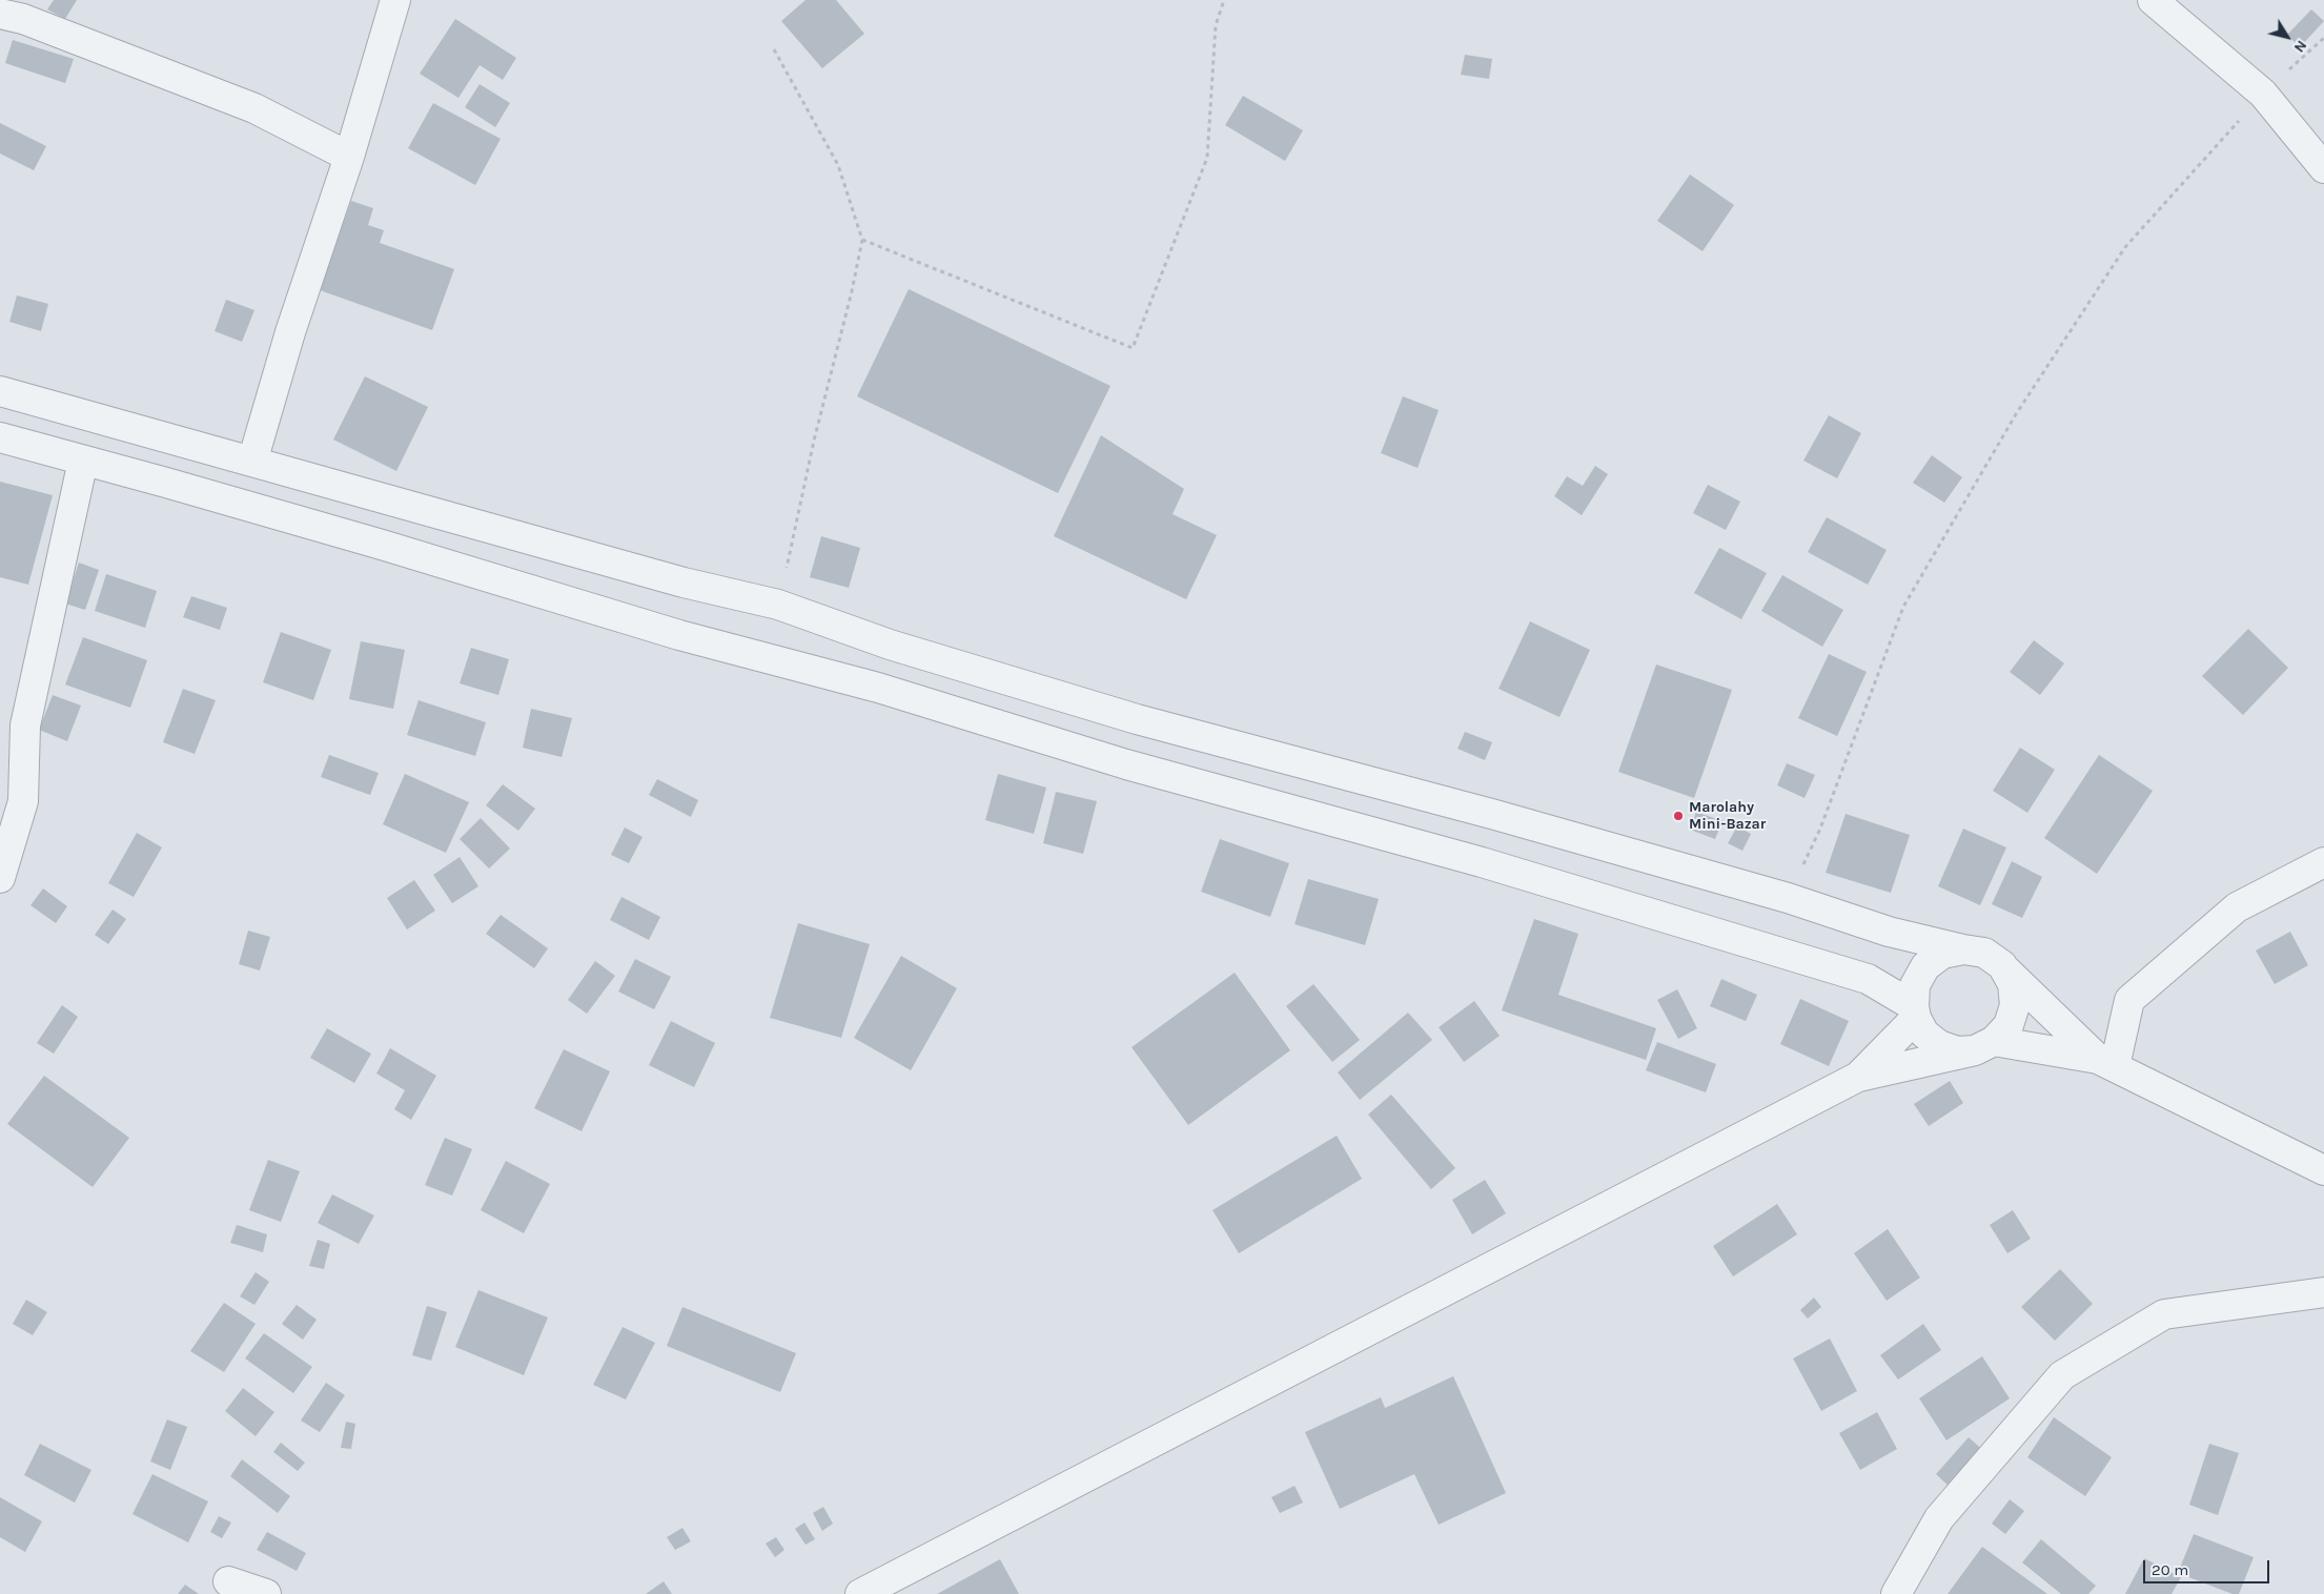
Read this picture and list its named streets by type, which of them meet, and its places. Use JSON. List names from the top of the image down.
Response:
{
  "places": ["Marolahy Mini-Bazar"],
  "scale_bar": "20 m",
  "north": "bottom right"
}
